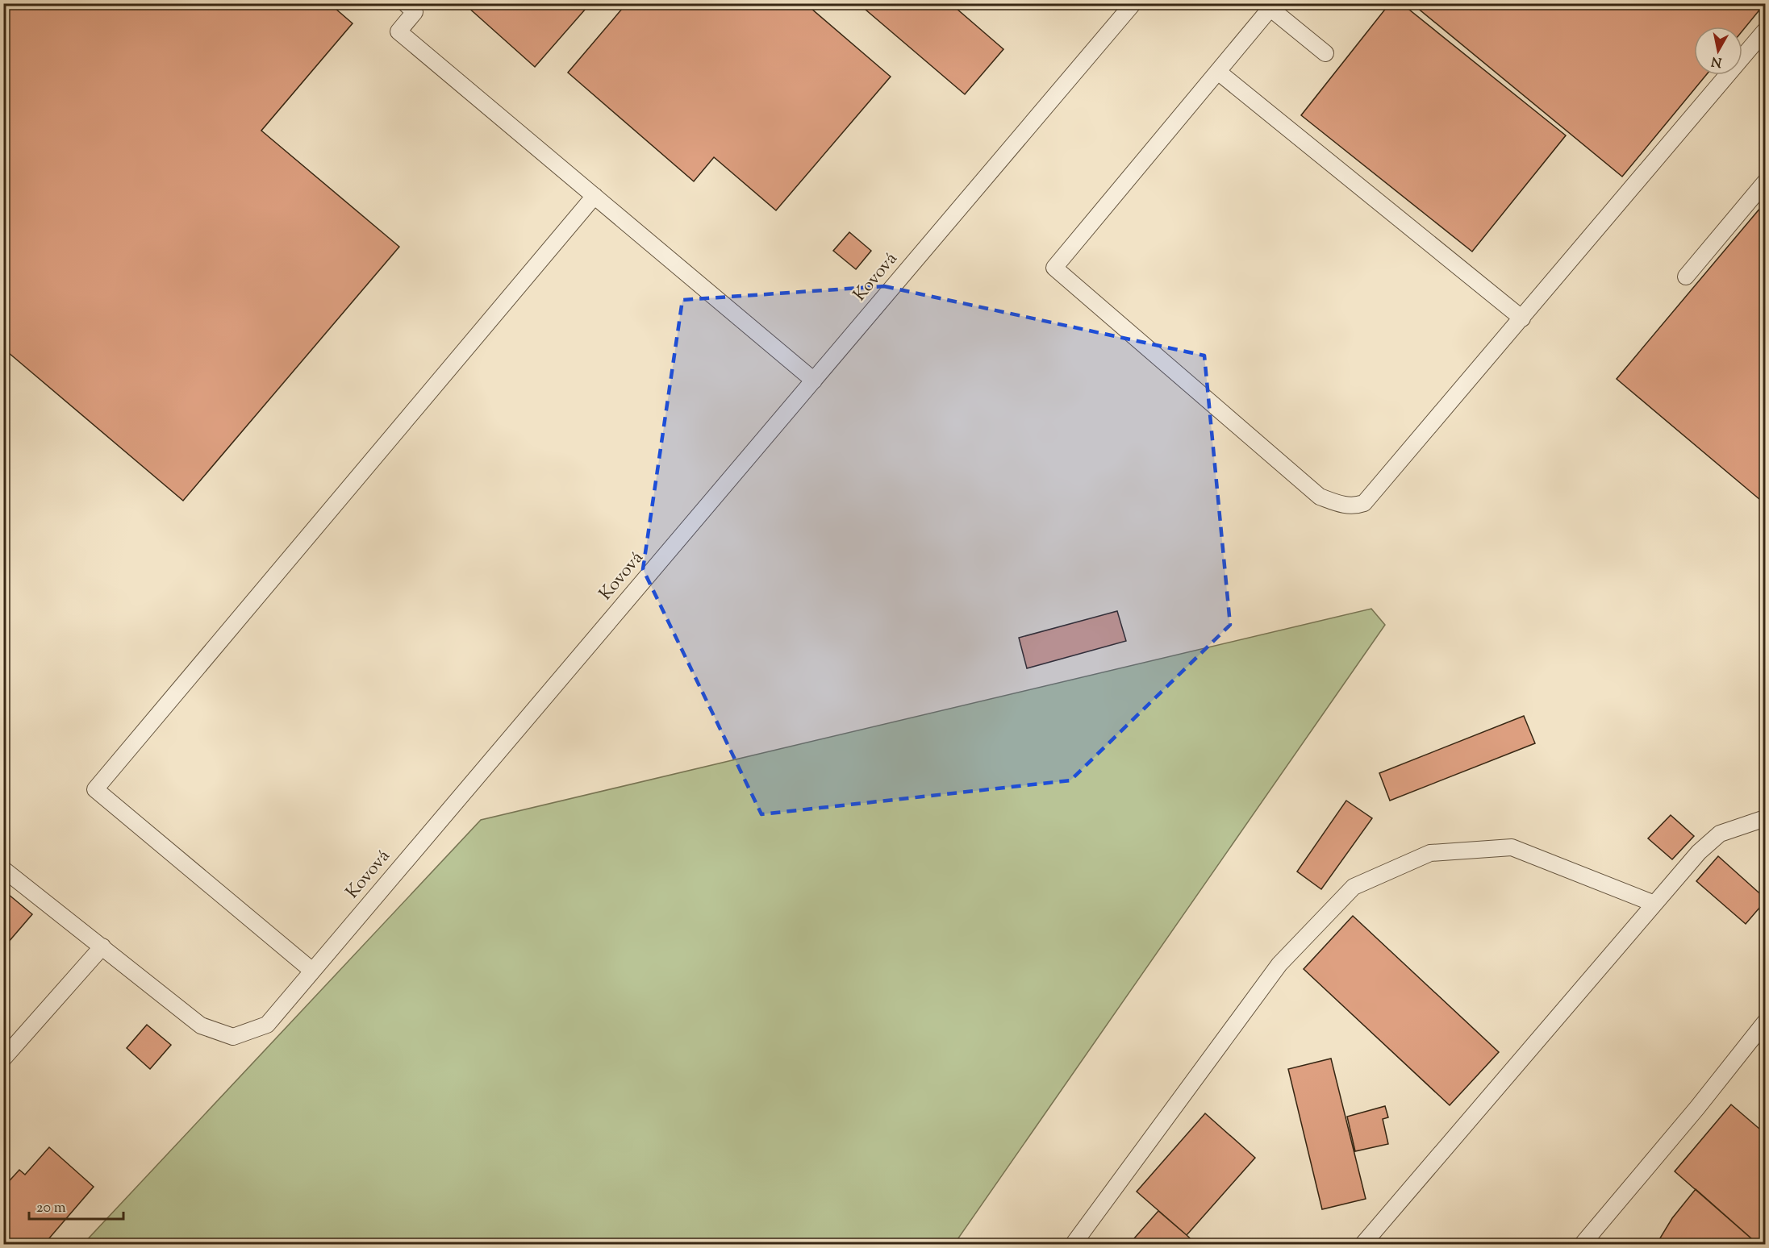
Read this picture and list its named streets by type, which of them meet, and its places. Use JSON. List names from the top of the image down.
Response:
{
  "streets": {
    "lane": ["Kovová"]
  },
  "scale_bar": "20 m",
  "north": "bottom"
}
